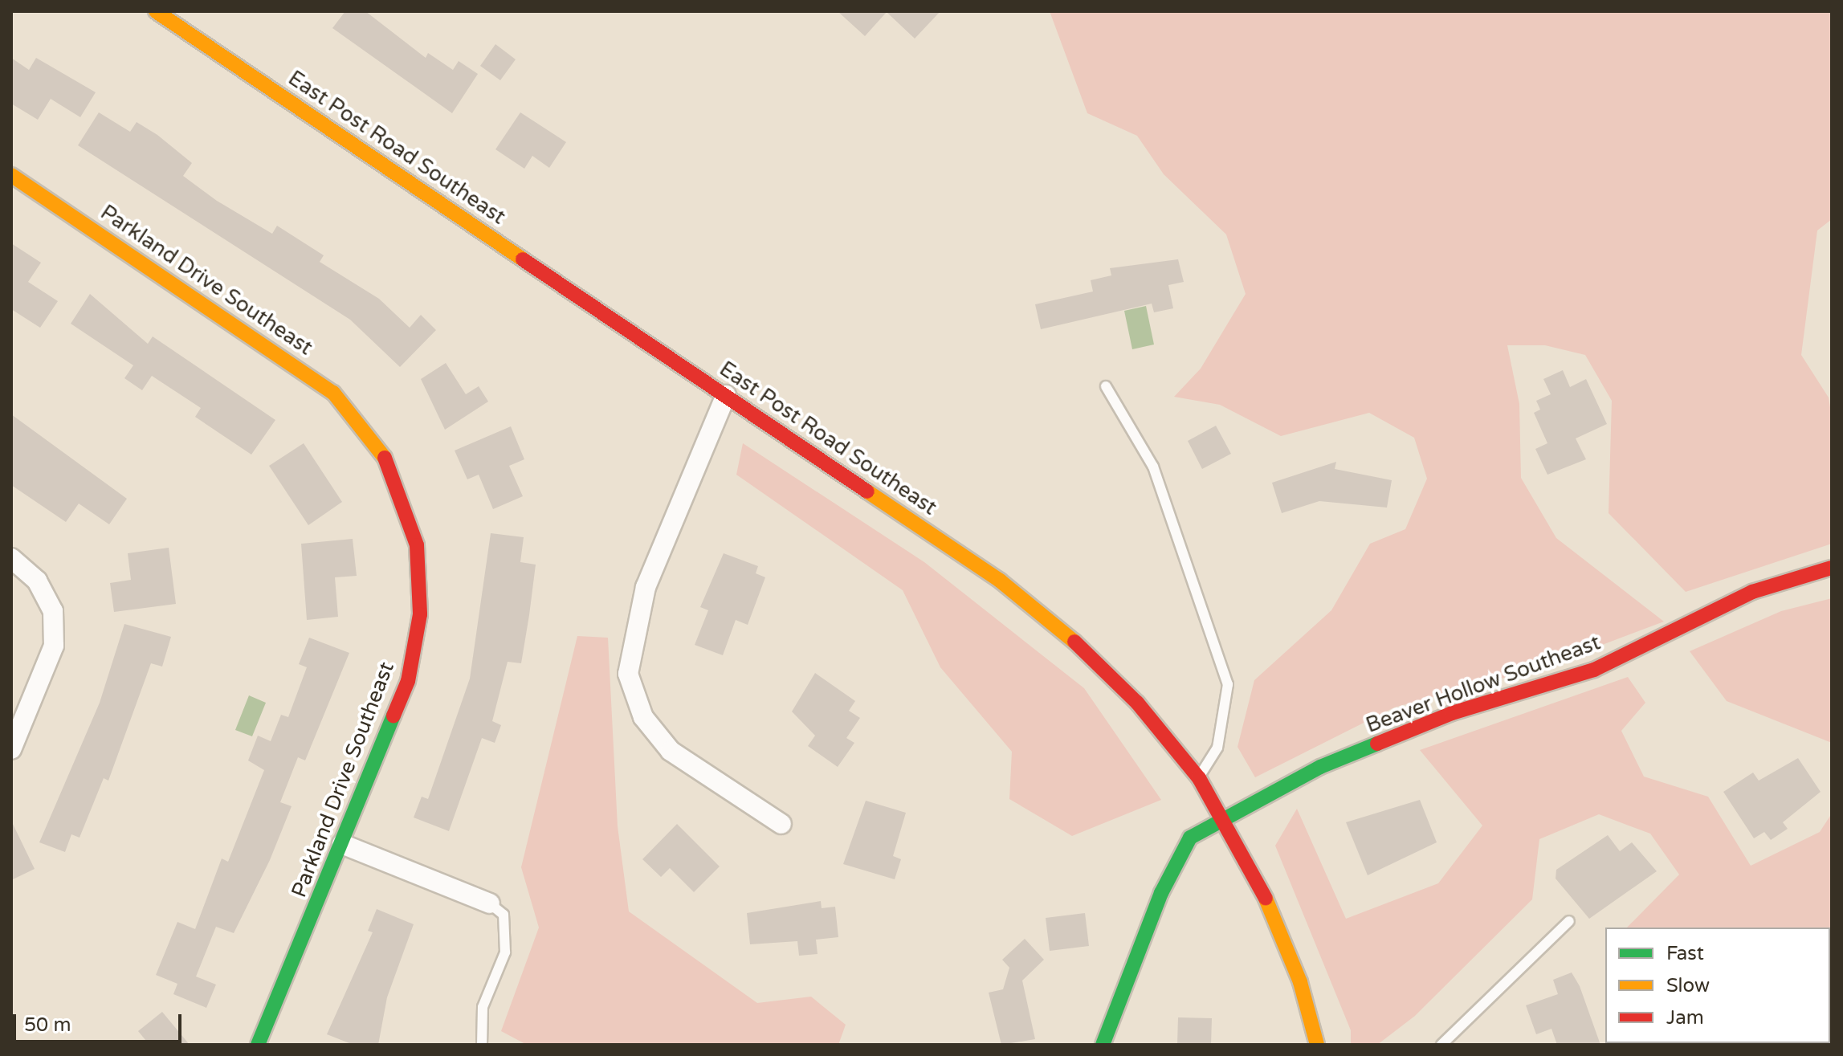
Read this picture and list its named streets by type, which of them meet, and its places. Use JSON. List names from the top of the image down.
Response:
{
  "streets": {
    "street": ["East Post Road Southeast", "Parkland Drive Southeast", "Beaver Hollow Southeast"]
  },
  "crossings": [
    ["East Post Road Southeast", "Beaver Hollow Southeast"]
  ],
  "legend": ["Fast", "Slow", "Jam"],
  "scale_bar": "50 m"
}
